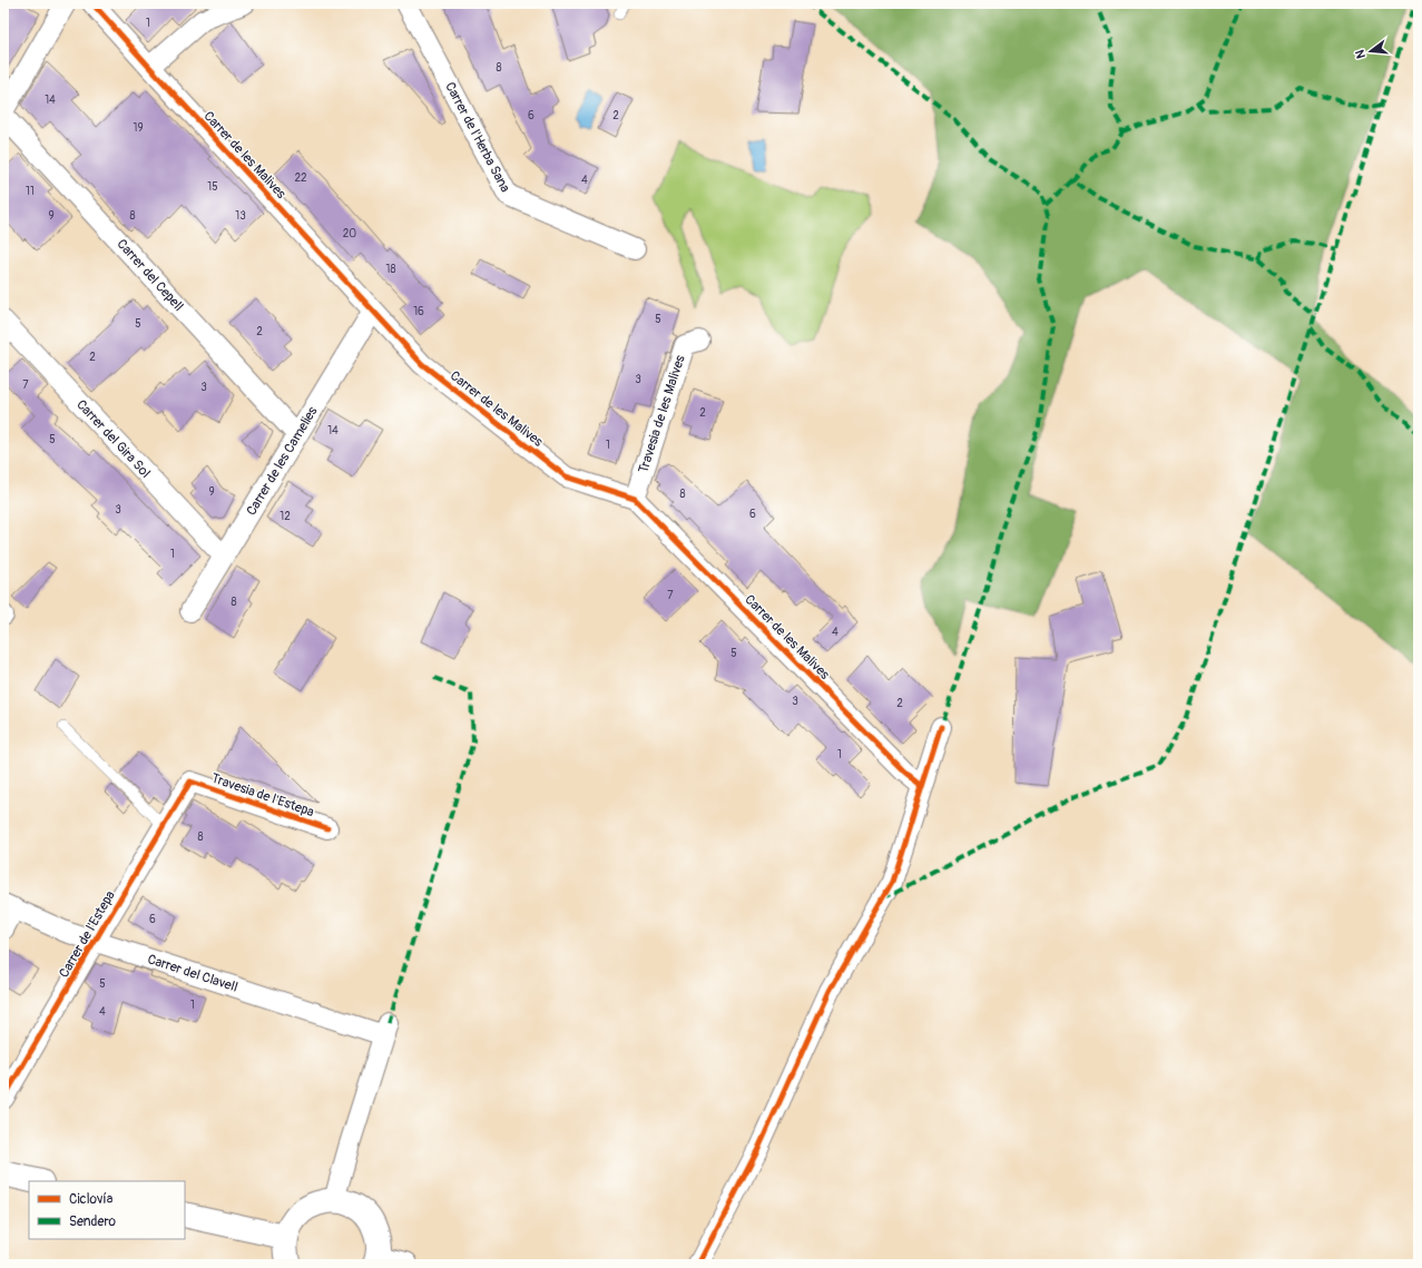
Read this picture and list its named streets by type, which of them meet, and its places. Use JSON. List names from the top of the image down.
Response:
{
  "streets": {
    "street": [
      "Carrer de l'Herba Sana",
      "Carrer de les Malives",
      "Carrer del Cepell",
      "Travesia de les Malives",
      "Carrer del Gira Sol",
      "Carrer de les Camelies",
      "Travesia de l'Estepa",
      "Carrer de l'Estepa",
      "Carrer del Clavell"
    ]
  },
  "crossings": [
    ["Carrer de les Malives", "Travesia de les Malives"],
    ["Carrer de les Malives", "Carrer de les Camelies"],
    ["Carrer del Cepell", "Carrer de les Camelies"],
    ["Carrer del Gira Sol", "Carrer de les Camelies"],
    ["Travesia de l'Estepa", "Carrer de l'Estepa"],
    ["Carrer de l'Estepa", "Carrer del Clavell"]
  ],
  "house_numbers": [
    "1",
    "8",
    "14",
    "6",
    "2",
    "19",
    "22",
    "4",
    "15",
    "11",
    "9",
    "8",
    "13",
    "20",
    "18",
    "16",
    "5",
    "5",
    "2",
    "2",
    "3",
    "7",
    "3",
    "2",
    "14",
    "5",
    "1",
    "9",
    "8",
    "3",
    "6",
    "12",
    "1",
    "7",
    "8",
    "4",
    "5",
    "3",
    "2",
    "1",
    "8",
    "6",
    "5",
    "1",
    "4"
  ],
  "legend": ["Ciclovía", "Sendero"],
  "north": "left"
}
